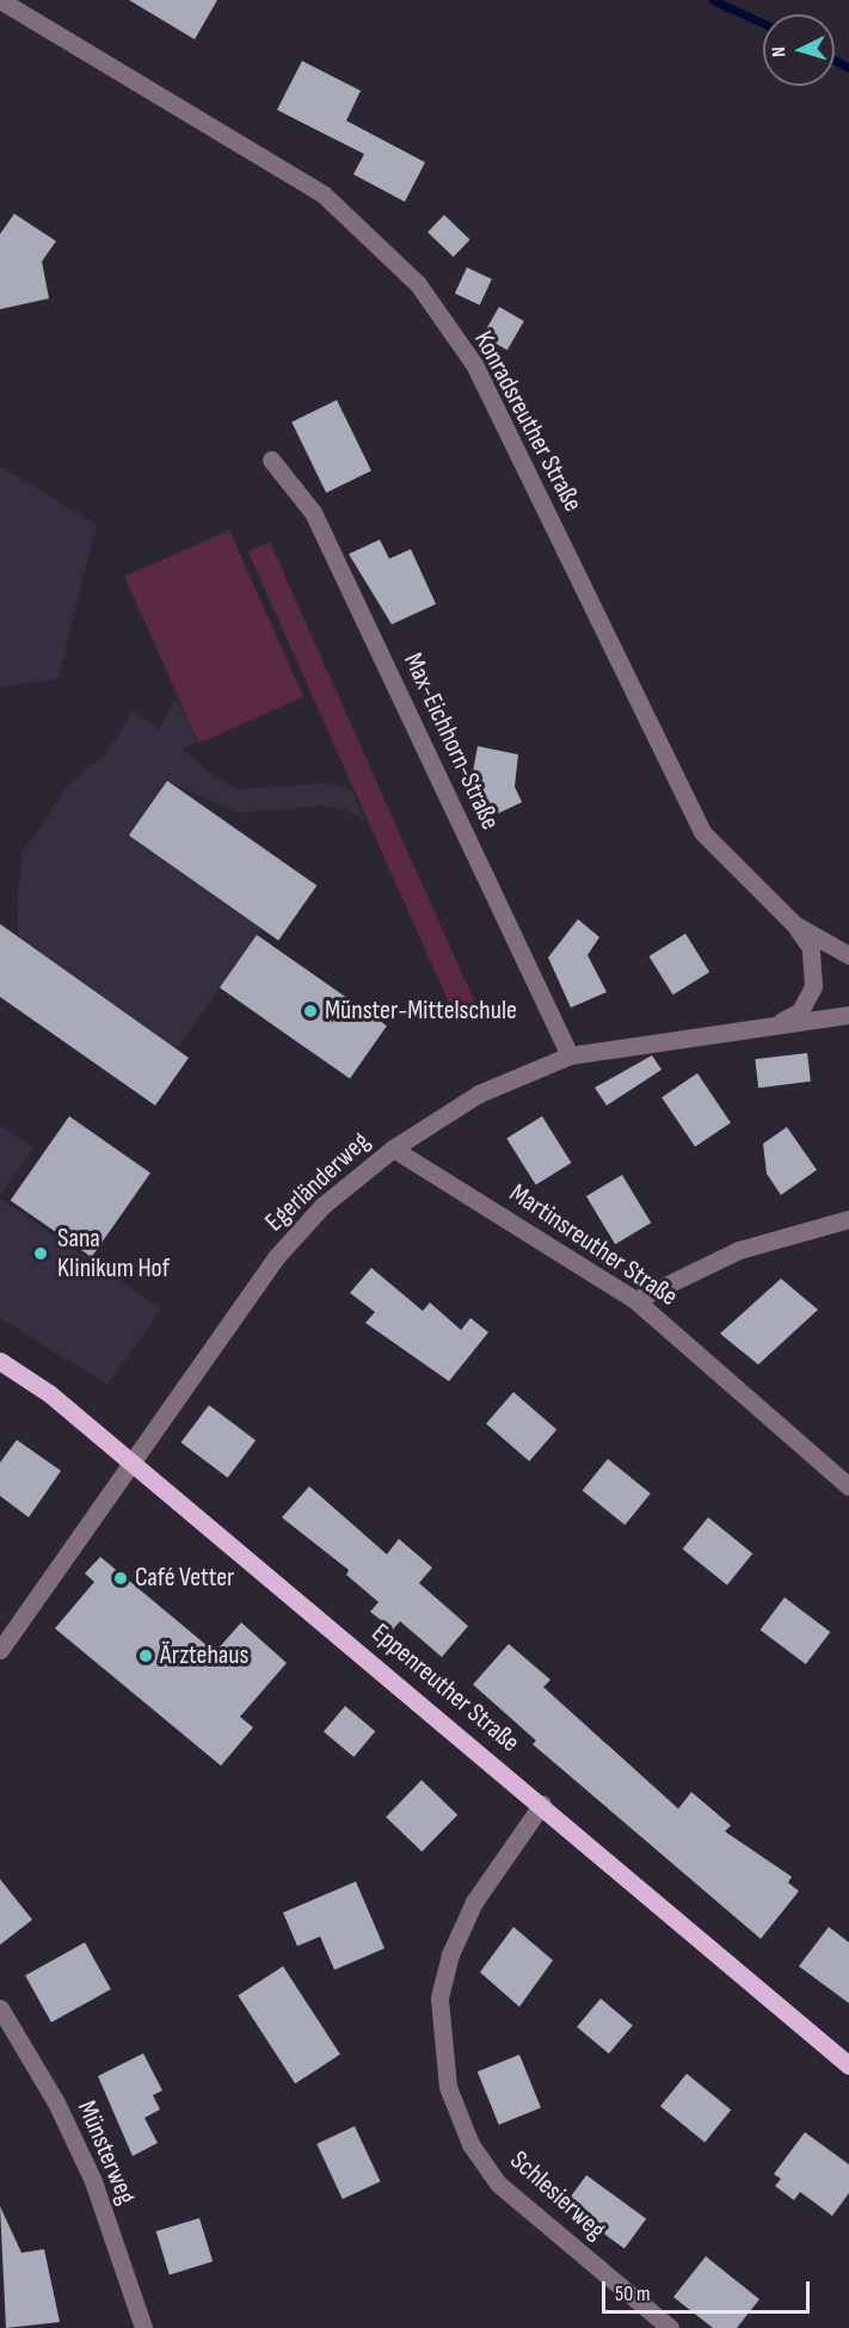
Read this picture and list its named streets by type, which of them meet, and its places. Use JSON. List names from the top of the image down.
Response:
{
  "streets": {
    "main road": ["Eppenreuther Straße"],
    "street": [
      "Konradsreuther Straße",
      "Max-Eichhorn-Straße",
      "Egerländerweg",
      "Martinsreuther Straße",
      "Münsterweg",
      "Schlesierweg"
    ]
  },
  "crossings": [
    ["Konradsreuther Straße", "Egerländerweg"],
    ["Max-Eichhorn-Straße", "Egerländerweg"],
    ["Egerländerweg", "Martinsreuther Straße"],
    ["Egerländerweg", "Eppenreuther Straße"],
    ["Eppenreuther Straße", "Schlesierweg"]
  ],
  "places": [
    "Münster-Mittelschule",
    "Sana Klinikum Hof",
    "Café Vetter",
    "Ärztehaus"
  ],
  "scale_bar": "50 m",
  "north": "left"
}
